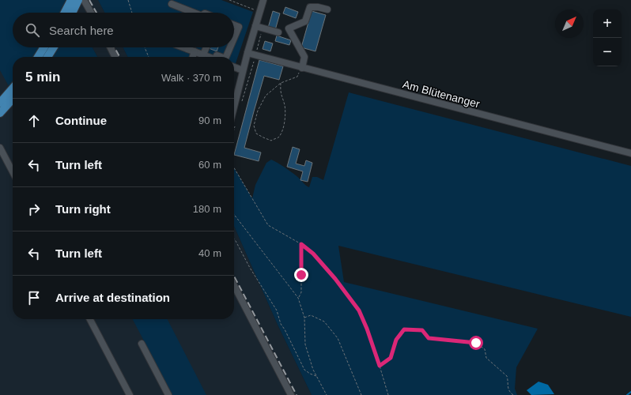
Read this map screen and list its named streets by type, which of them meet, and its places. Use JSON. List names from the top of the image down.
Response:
{
  "streets": {
    "street": ["Am Blütenanger"]
  },
  "north": "top right",
  "page": {
    "map_buttons": ["+", "−"],
    "search": "Search here",
    "heading": ["5 min", "Walk · 370 m"],
    "list": [
      ["Continue", "90 m"],
      ["Turn left", "60 m"],
      ["Turn right", "180 m"],
      ["Turn left", "40 m"],
      "Arrive at destination"
    ]
  }
}
